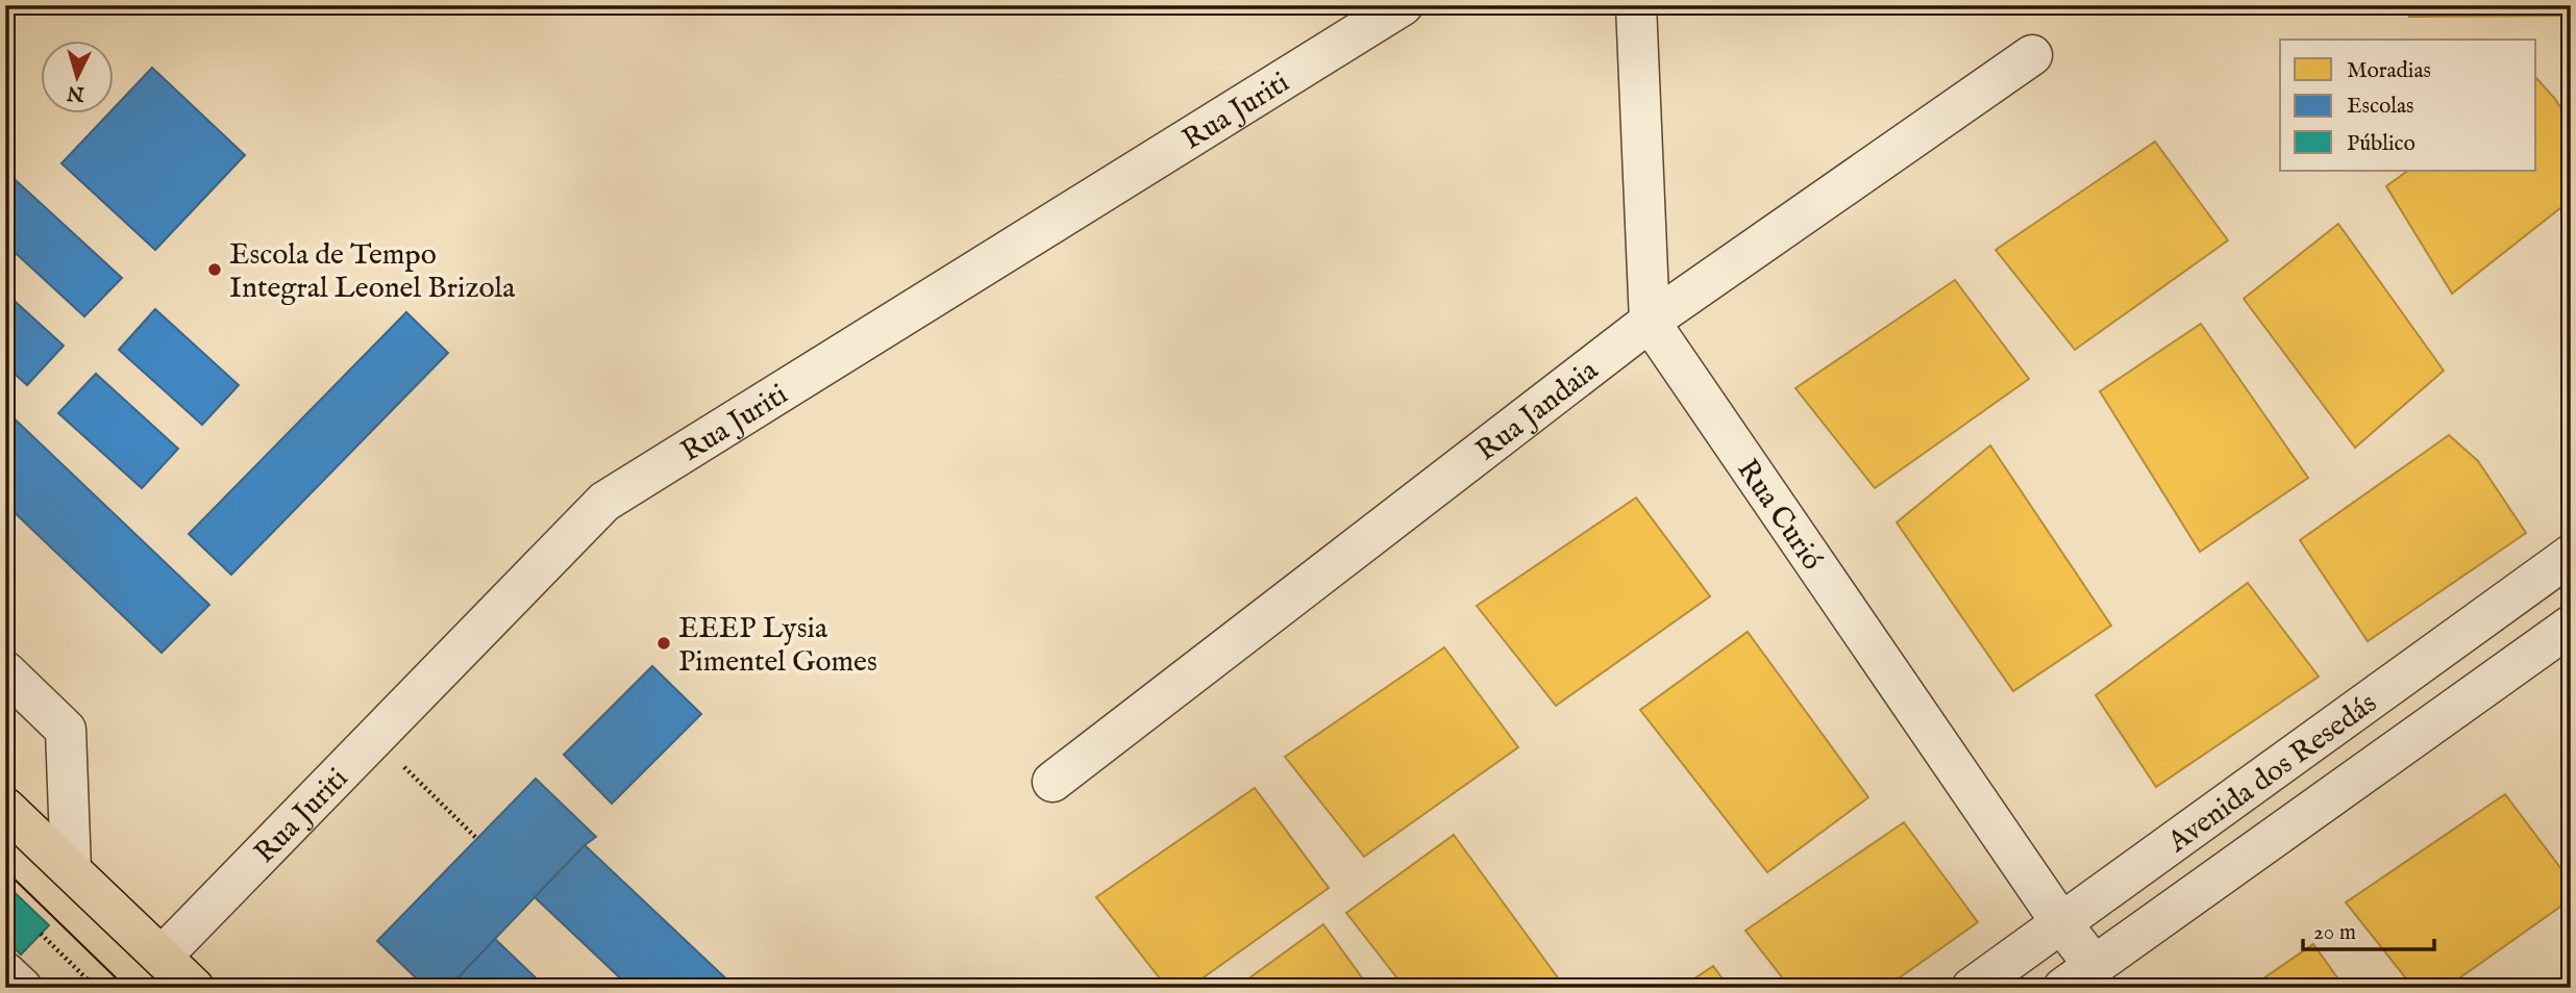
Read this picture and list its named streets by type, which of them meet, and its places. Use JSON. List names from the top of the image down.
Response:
{
  "streets": {
    "street": [
      "Rua Juriti",
      "Rua Jandaia",
      "Rua Curió",
      "Avenida dos Resedás"
    ]
  },
  "crossings": [
    ["Rua Jandaia", "Rua Curió"],
    ["Rua Curió", "Avenida dos Resedás"]
  ],
  "places": ["Escola de Tempo Integral Leonel Brizola", "EEEP Lysia Pimentel Gomes"],
  "legend": ["Moradias", "Escolas", "Público"],
  "scale_bar": "20 m",
  "north": "bottom"
}
